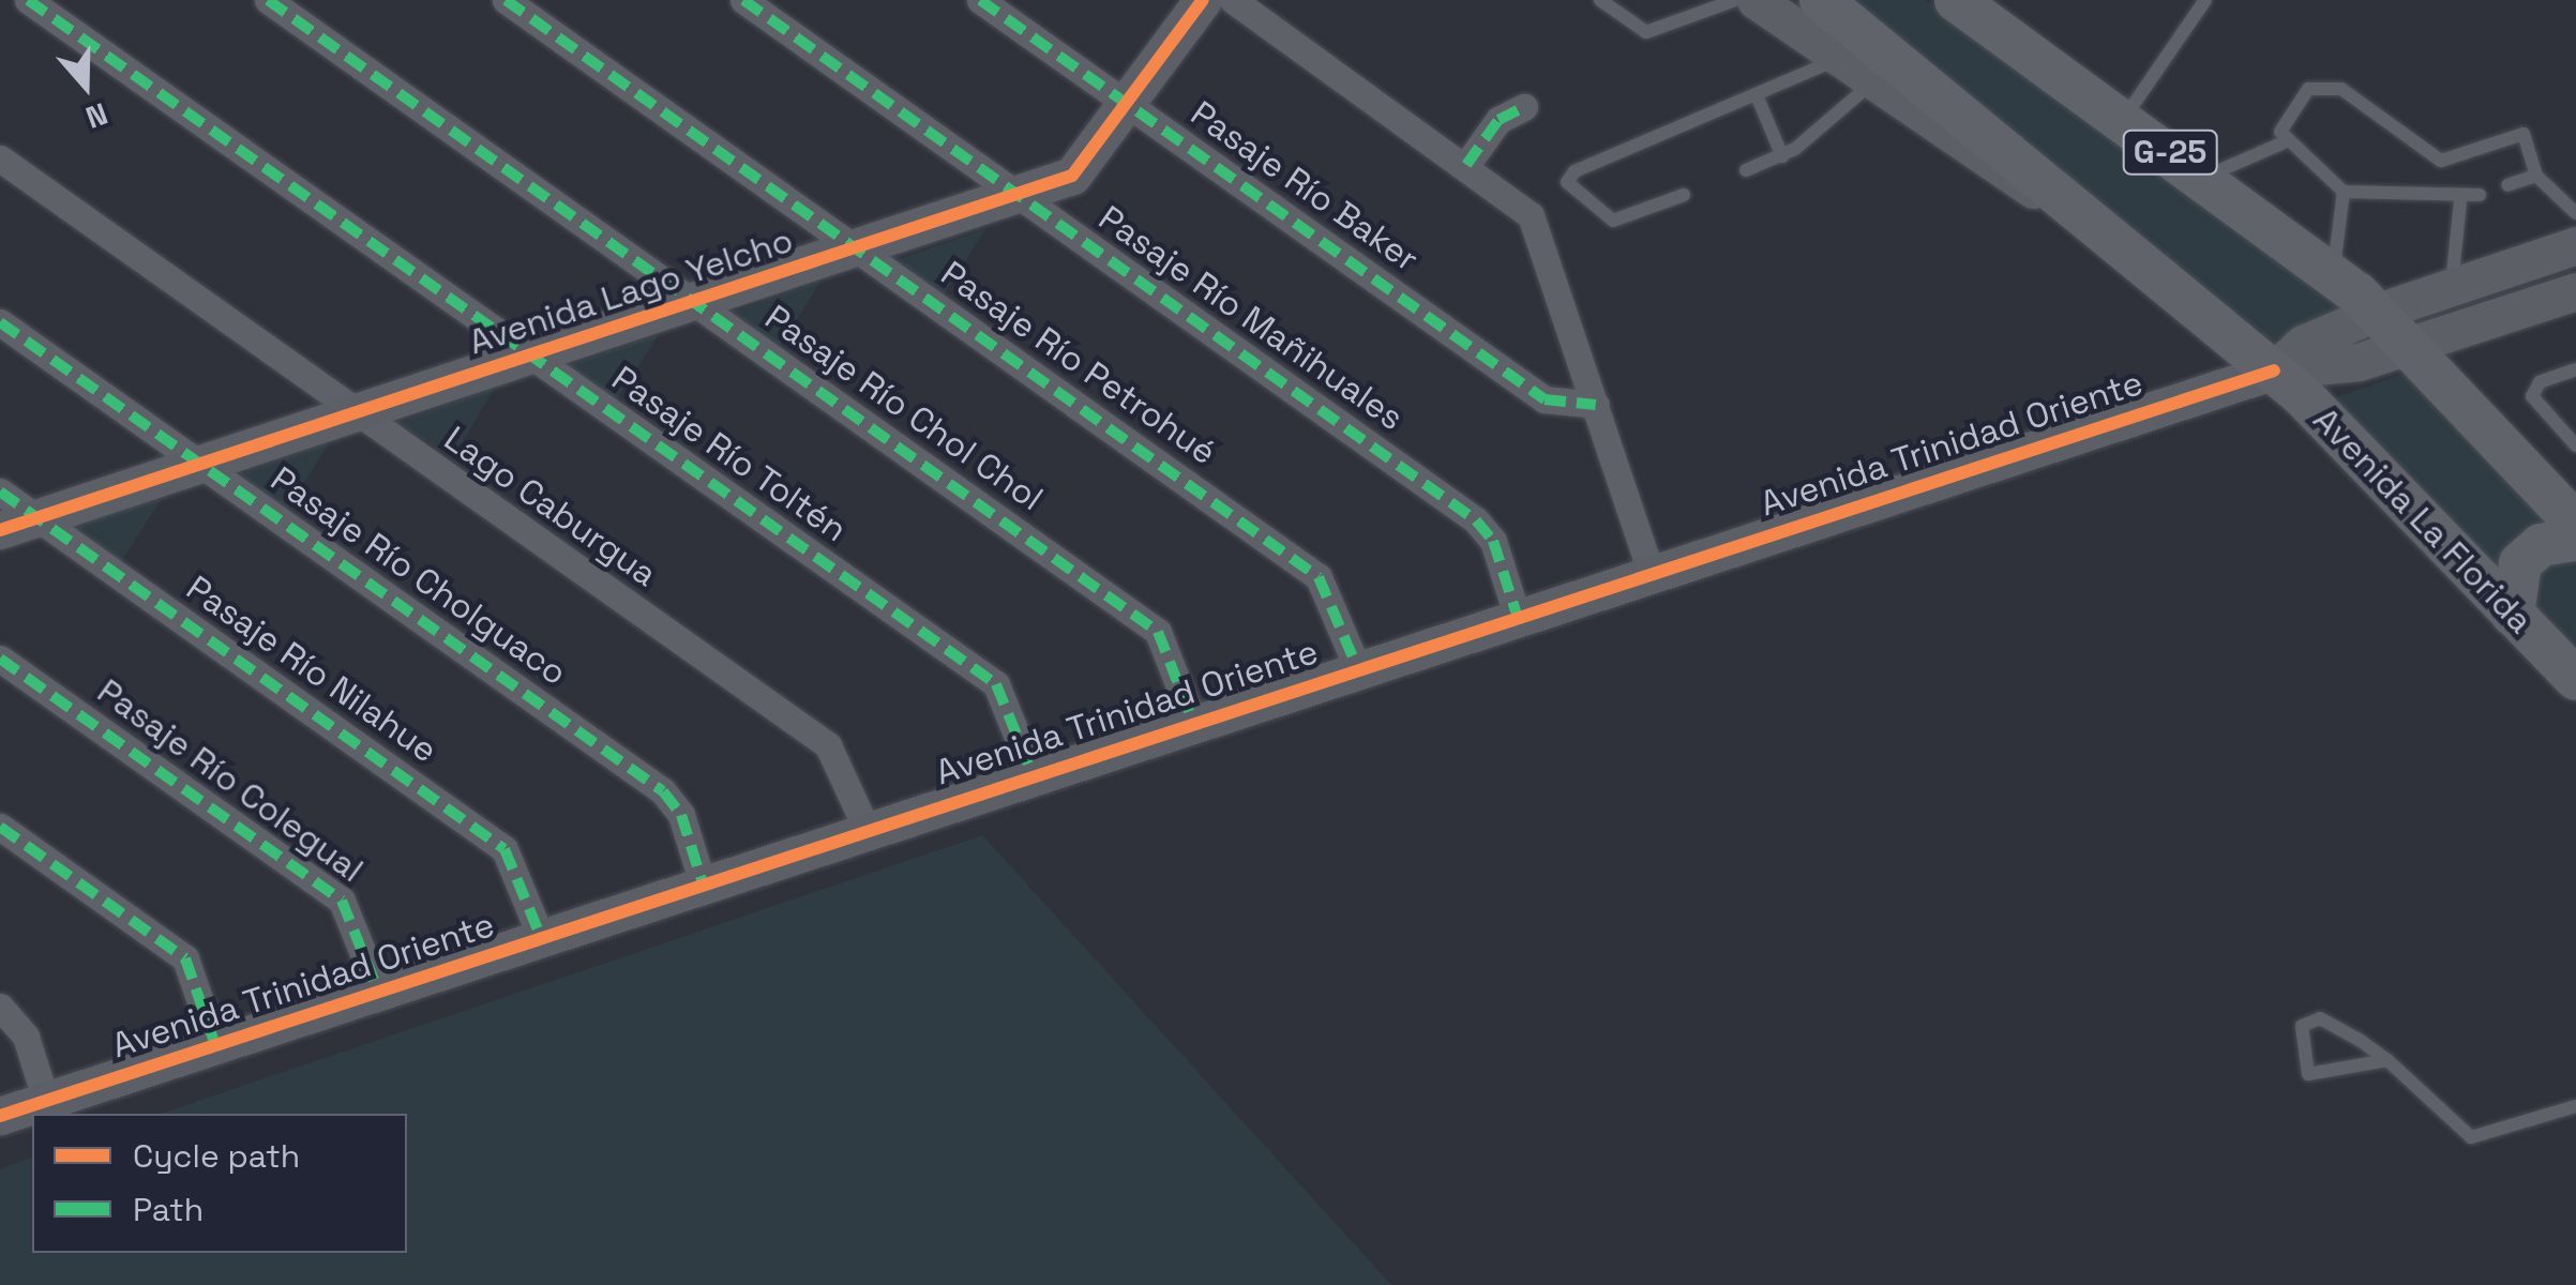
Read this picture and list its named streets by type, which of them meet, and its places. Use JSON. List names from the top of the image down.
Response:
{
  "streets": {
    "main road": ["G-25", "Avenida La Florida"],
    "street": [
      "Pasaje Río Baker",
      "Avenida Lago Yelcho",
      "Pasaje Río Mañihuales",
      "Pasaje Río Petrohué",
      "Pasaje Río Chol Chol",
      "Avenida Trinidad Oriente",
      "Pasaje Río Toltén",
      "Lago Caburgua",
      "Pasaje Río Cholguaco",
      "Pasaje Río Nilahue",
      "Pasaje Río Colegual"
    ]
  },
  "crossings": [
    ["G-25", "Avenida Trinidad Oriente"],
    ["Pasaje Río Baker", "Avenida Lago Yelcho"],
    ["Avenida Lago Yelcho", "Pasaje Río Mañihuales"],
    ["Avenida Lago Yelcho", "Pasaje Río Petrohué"],
    ["Avenida Lago Yelcho", "Pasaje Río Chol Chol"],
    ["Avenida Lago Yelcho", "Pasaje Río Toltén"],
    ["Avenida Lago Yelcho", "Lago Caburgua"],
    ["Avenida Lago Yelcho", "Pasaje Río Cholguaco"],
    ["Avenida Lago Yelcho", "Pasaje Río Nilahue"],
    ["Pasaje Río Mañihuales", "Avenida Trinidad Oriente"],
    ["Pasaje Río Petrohué", "Avenida Trinidad Oriente"],
    ["Pasaje Río Chol Chol", "Avenida Trinidad Oriente"],
    ["Avenida Trinidad Oriente", "Pasaje Río Toltén"],
    ["Avenida Trinidad Oriente", "Lago Caburgua"],
    ["Avenida Trinidad Oriente", "Avenida La Florida"],
    ["Avenida Trinidad Oriente", "Pasaje Río Cholguaco"],
    ["Avenida Trinidad Oriente", "Pasaje Río Nilahue"],
    ["Avenida Trinidad Oriente", "Pasaje Río Colegual"]
  ],
  "legend": ["Cycle path", "Path"],
  "north": "bottom"
}
